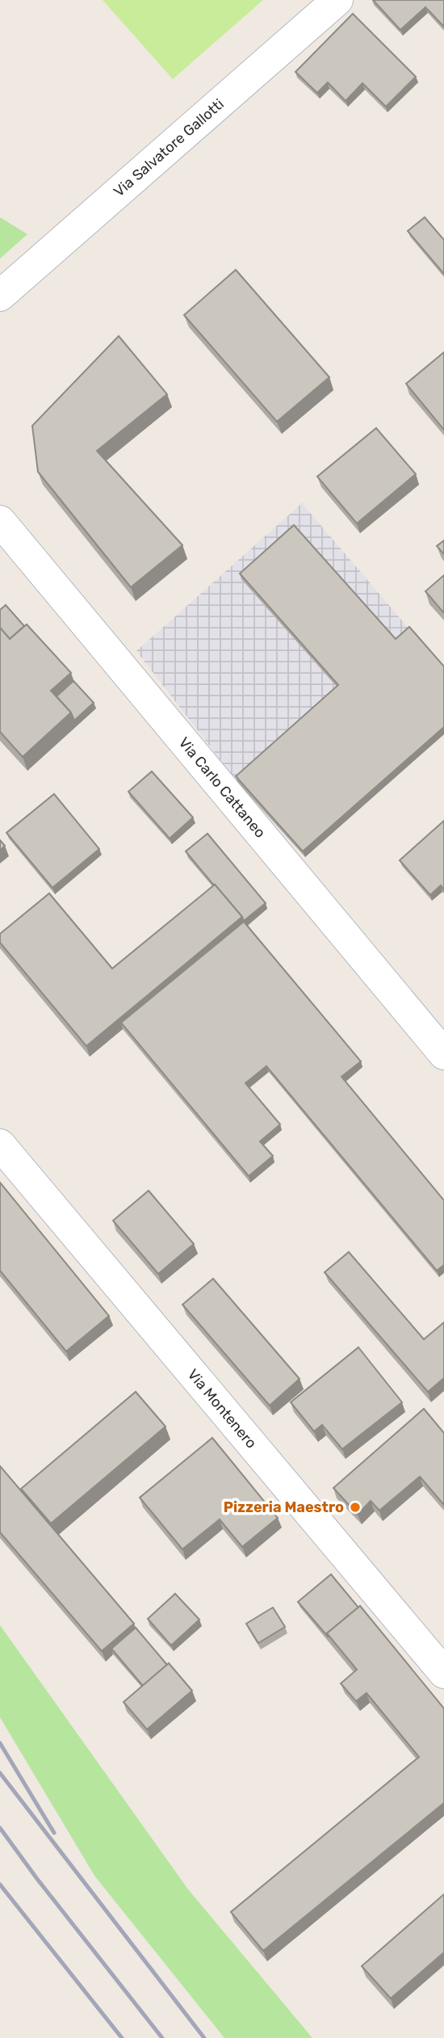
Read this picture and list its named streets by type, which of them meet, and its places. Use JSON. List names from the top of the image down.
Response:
{
  "streets": {
    "street": ["Via Salvatore Gallotti", "Via Carlo Cattaneo", "Via Montenero"]
  },
  "places": ["Pizzeria Maestro"]
}
